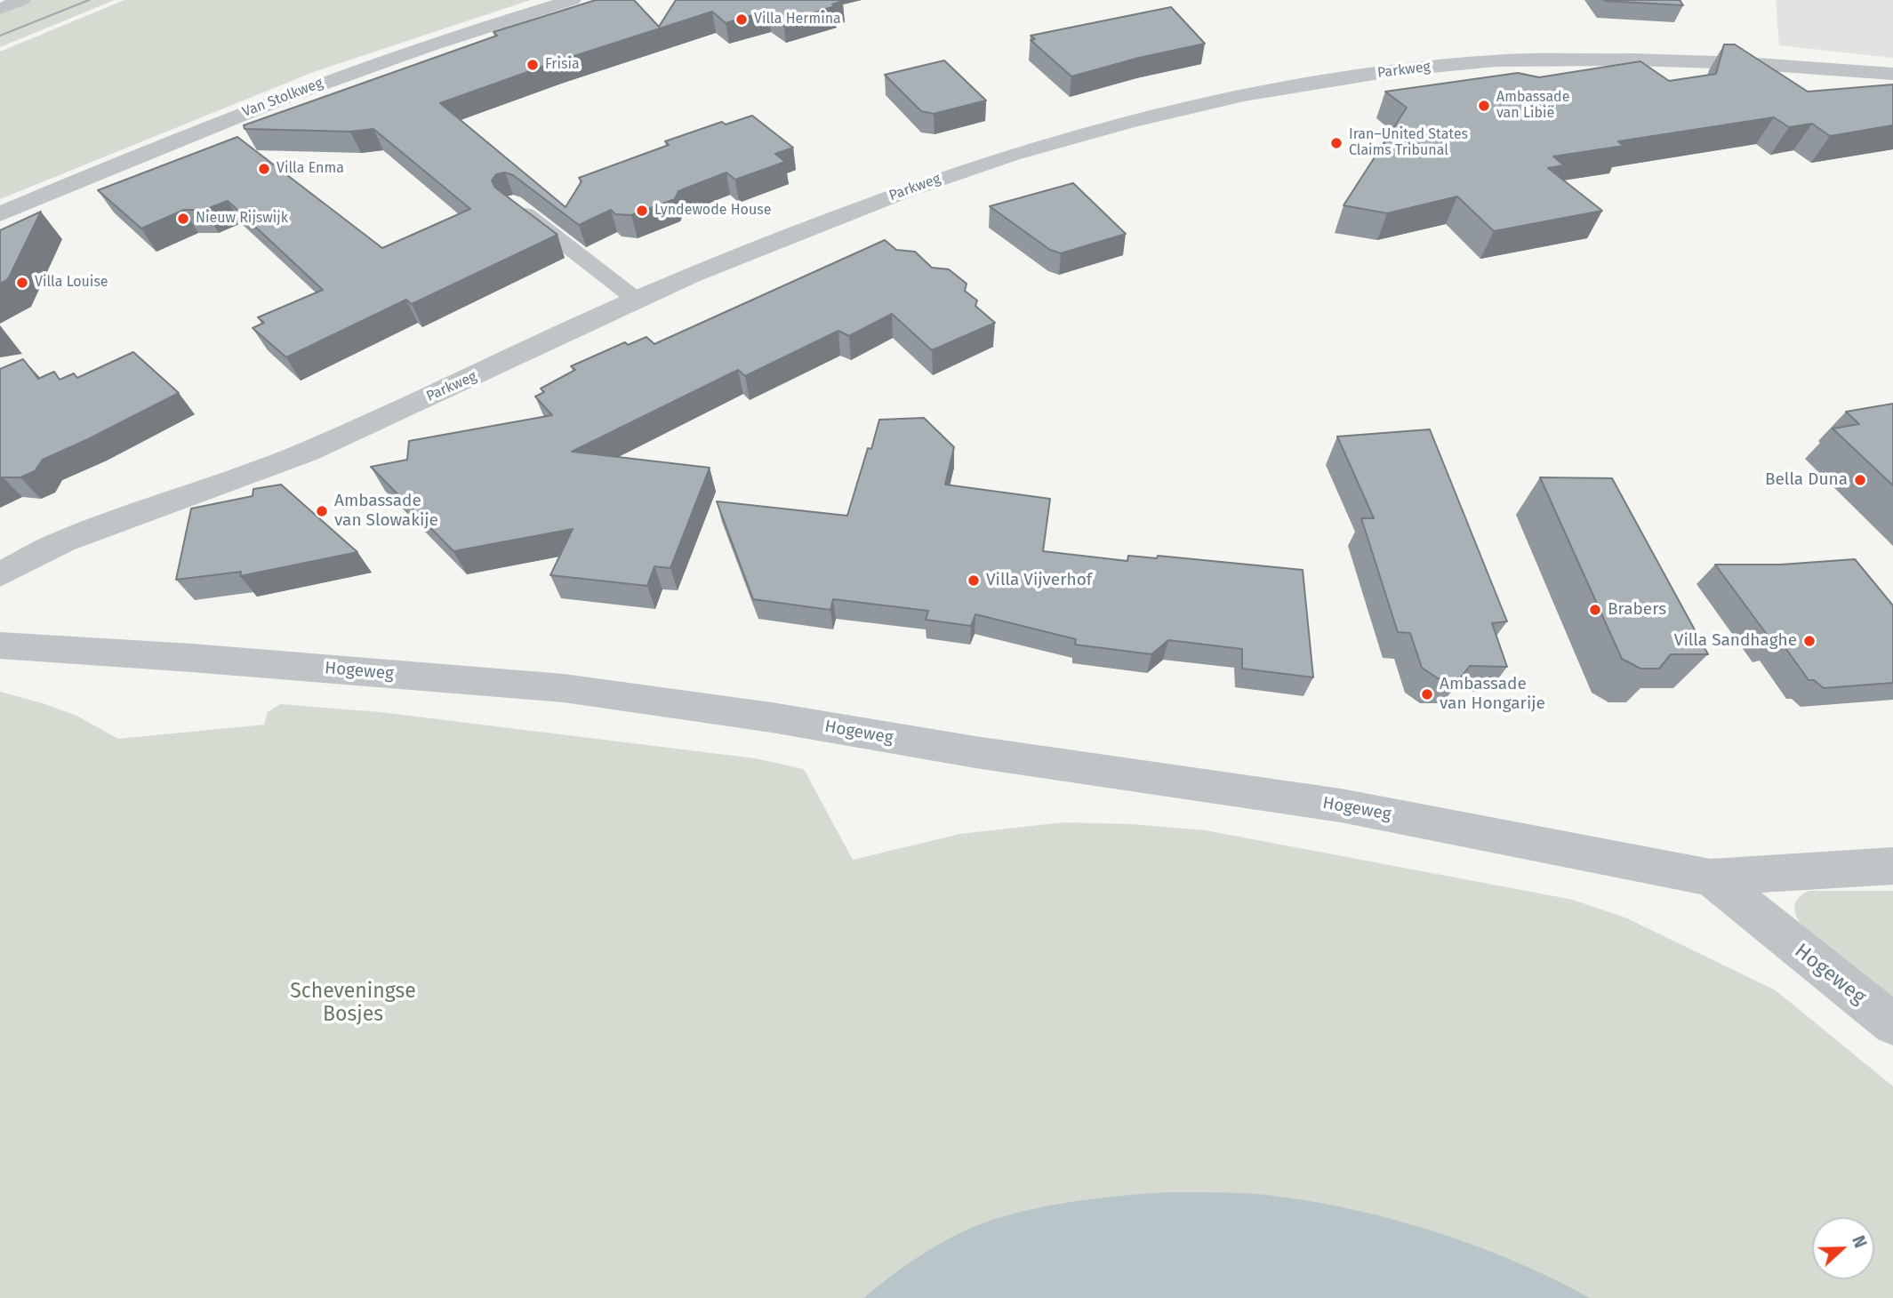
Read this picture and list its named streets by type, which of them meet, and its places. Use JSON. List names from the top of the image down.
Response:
{
  "streets": {
    "street": ["Parkweg", "Van Stolkweg", "Hogeweg"]
  },
  "parks": ["Scheveningse Bosjes"],
  "places": [
    "Villa Hermina",
    "Frisia",
    "Ambassade van Libië",
    "Iran–United States Claims Tribunal",
    "Villa Enma",
    "Lyndewode House",
    "Nieuw Rijswijk",
    "Villa Louise",
    "Bella Duna",
    "Ambassade van Slowakije",
    "Villa Vijverhof",
    "Brabers",
    "Villa Sandhaghe",
    "Ambassade van Hongarije"
  ],
  "north": "right"
}
